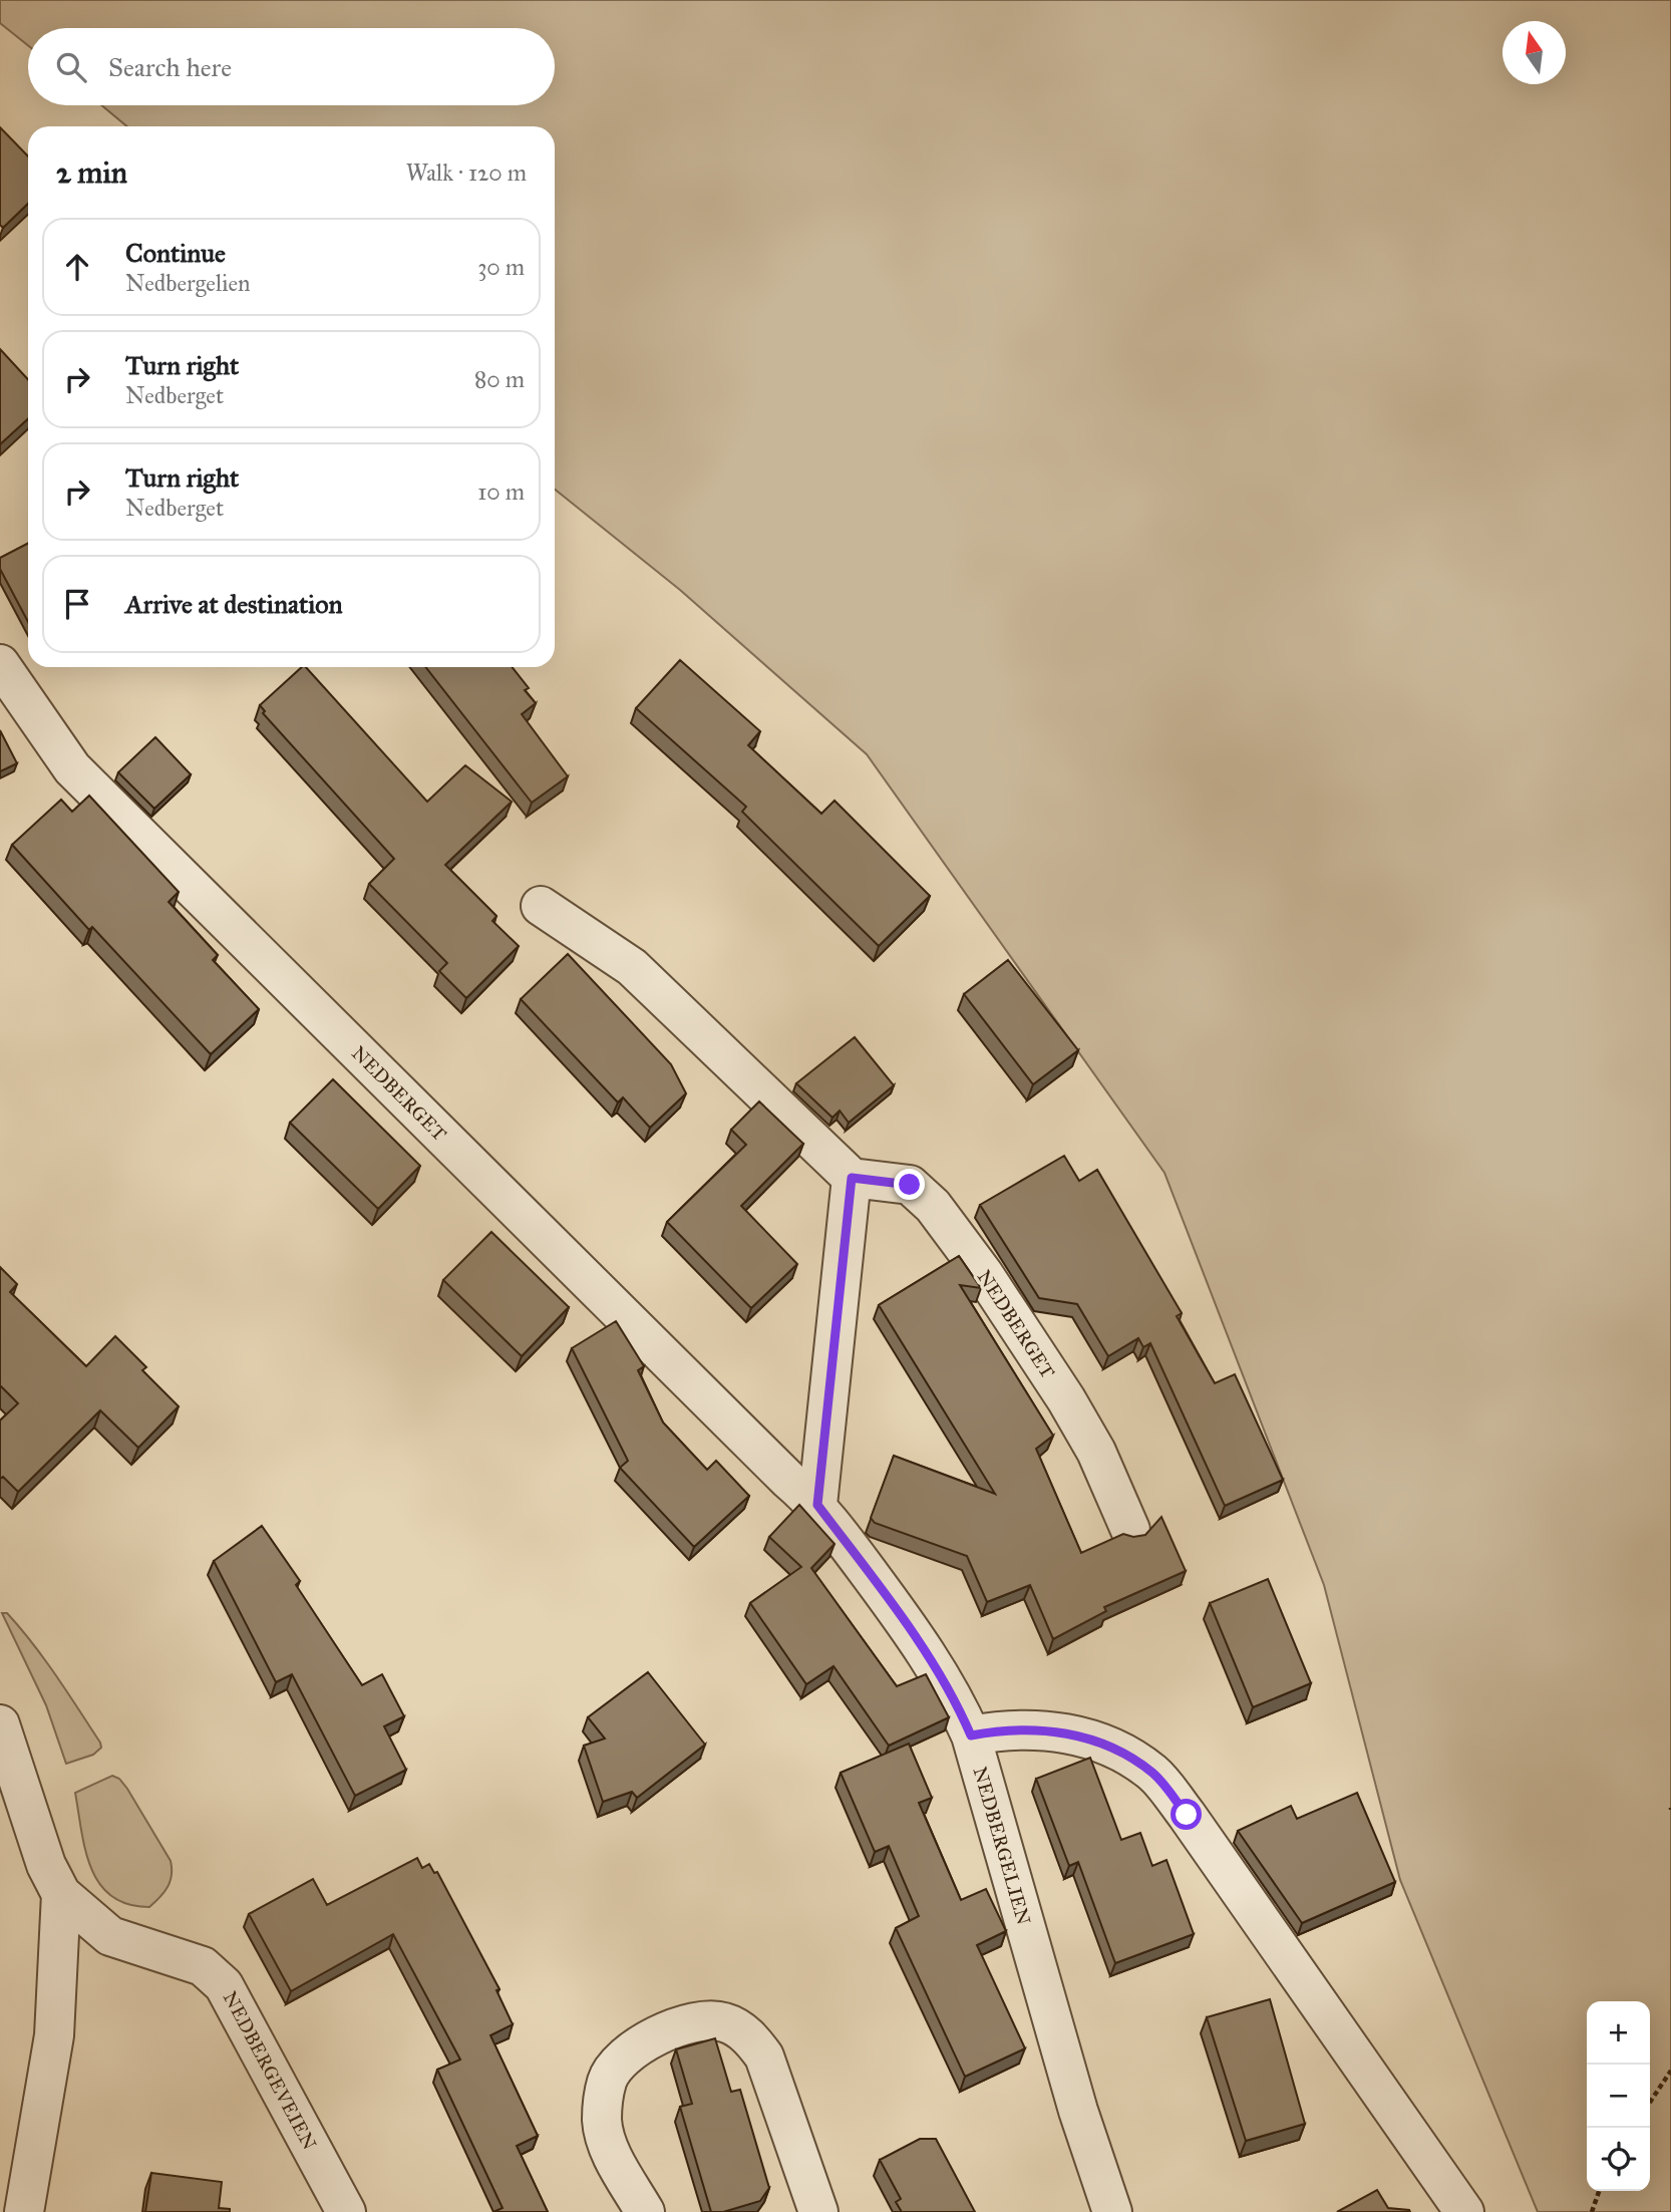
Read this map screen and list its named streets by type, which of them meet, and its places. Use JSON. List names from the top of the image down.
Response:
{
  "streets": {
    "street": ["NEDBERGET", "NEDBERGELIEN", "NEDBERGEVEIEN"]
  },
  "crossings": [
    ["NEDBERGET", "NEDBERGELIEN"]
  ],
  "north": "top",
  "page": {
    "search": "Search here",
    "heading": ["2 min", "Walk · 120 m"],
    "list": [
      ["Continue", "Nedbergelien", "30 m"],
      ["Turn right", "Nedberget", "80 m"],
      ["Turn right", "Nedberget", "10 m"],
      "Arrive at destination"
    ],
    "map_buttons": ["+", "−"]
  }
}
